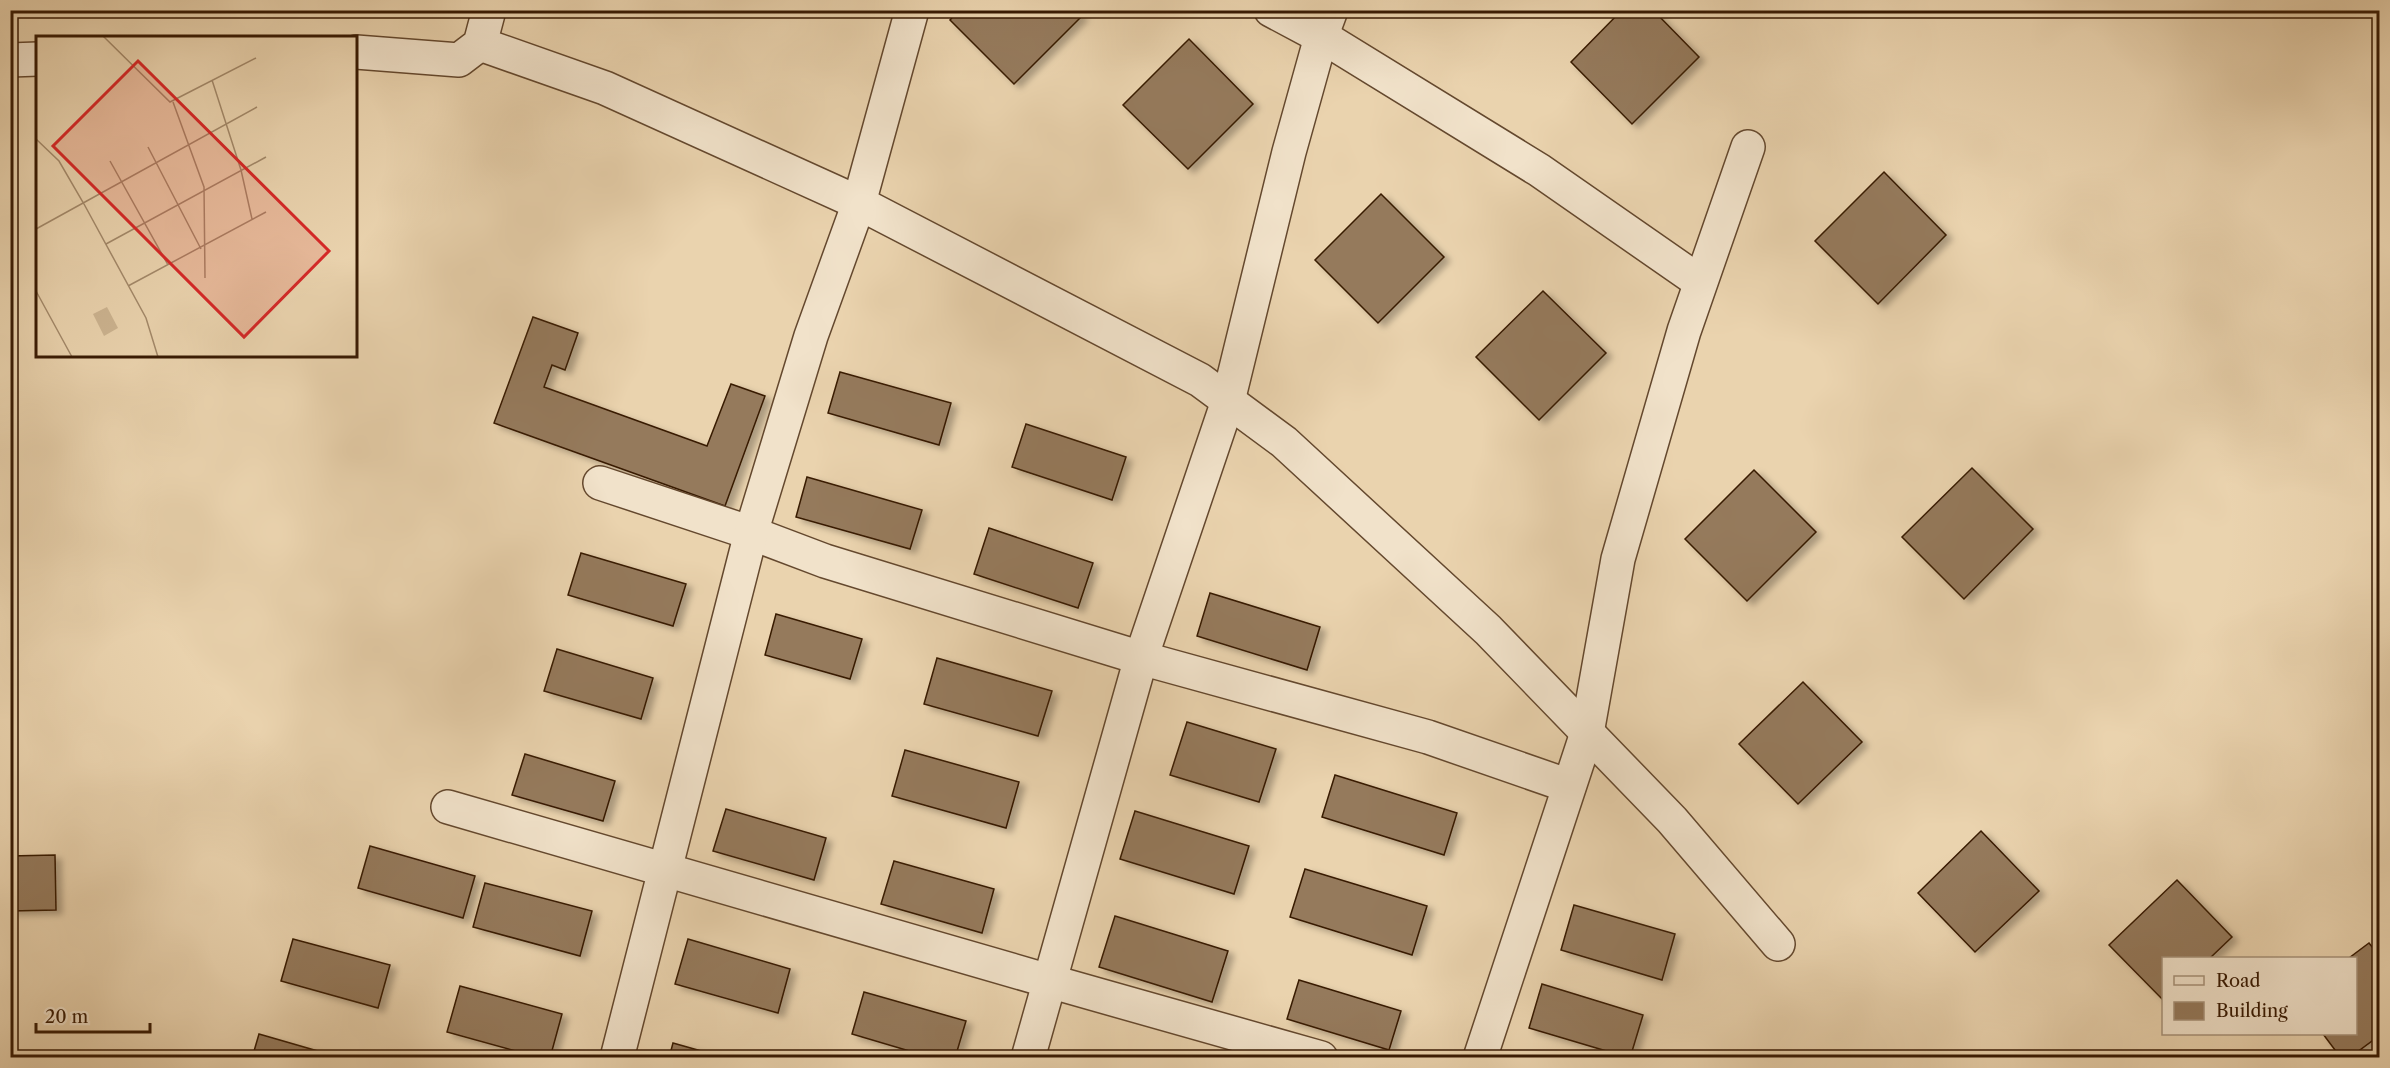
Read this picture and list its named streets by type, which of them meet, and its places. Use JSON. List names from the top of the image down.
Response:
{
  "legend": ["Road", "Building"],
  "scale_bar": "20 m"
}
